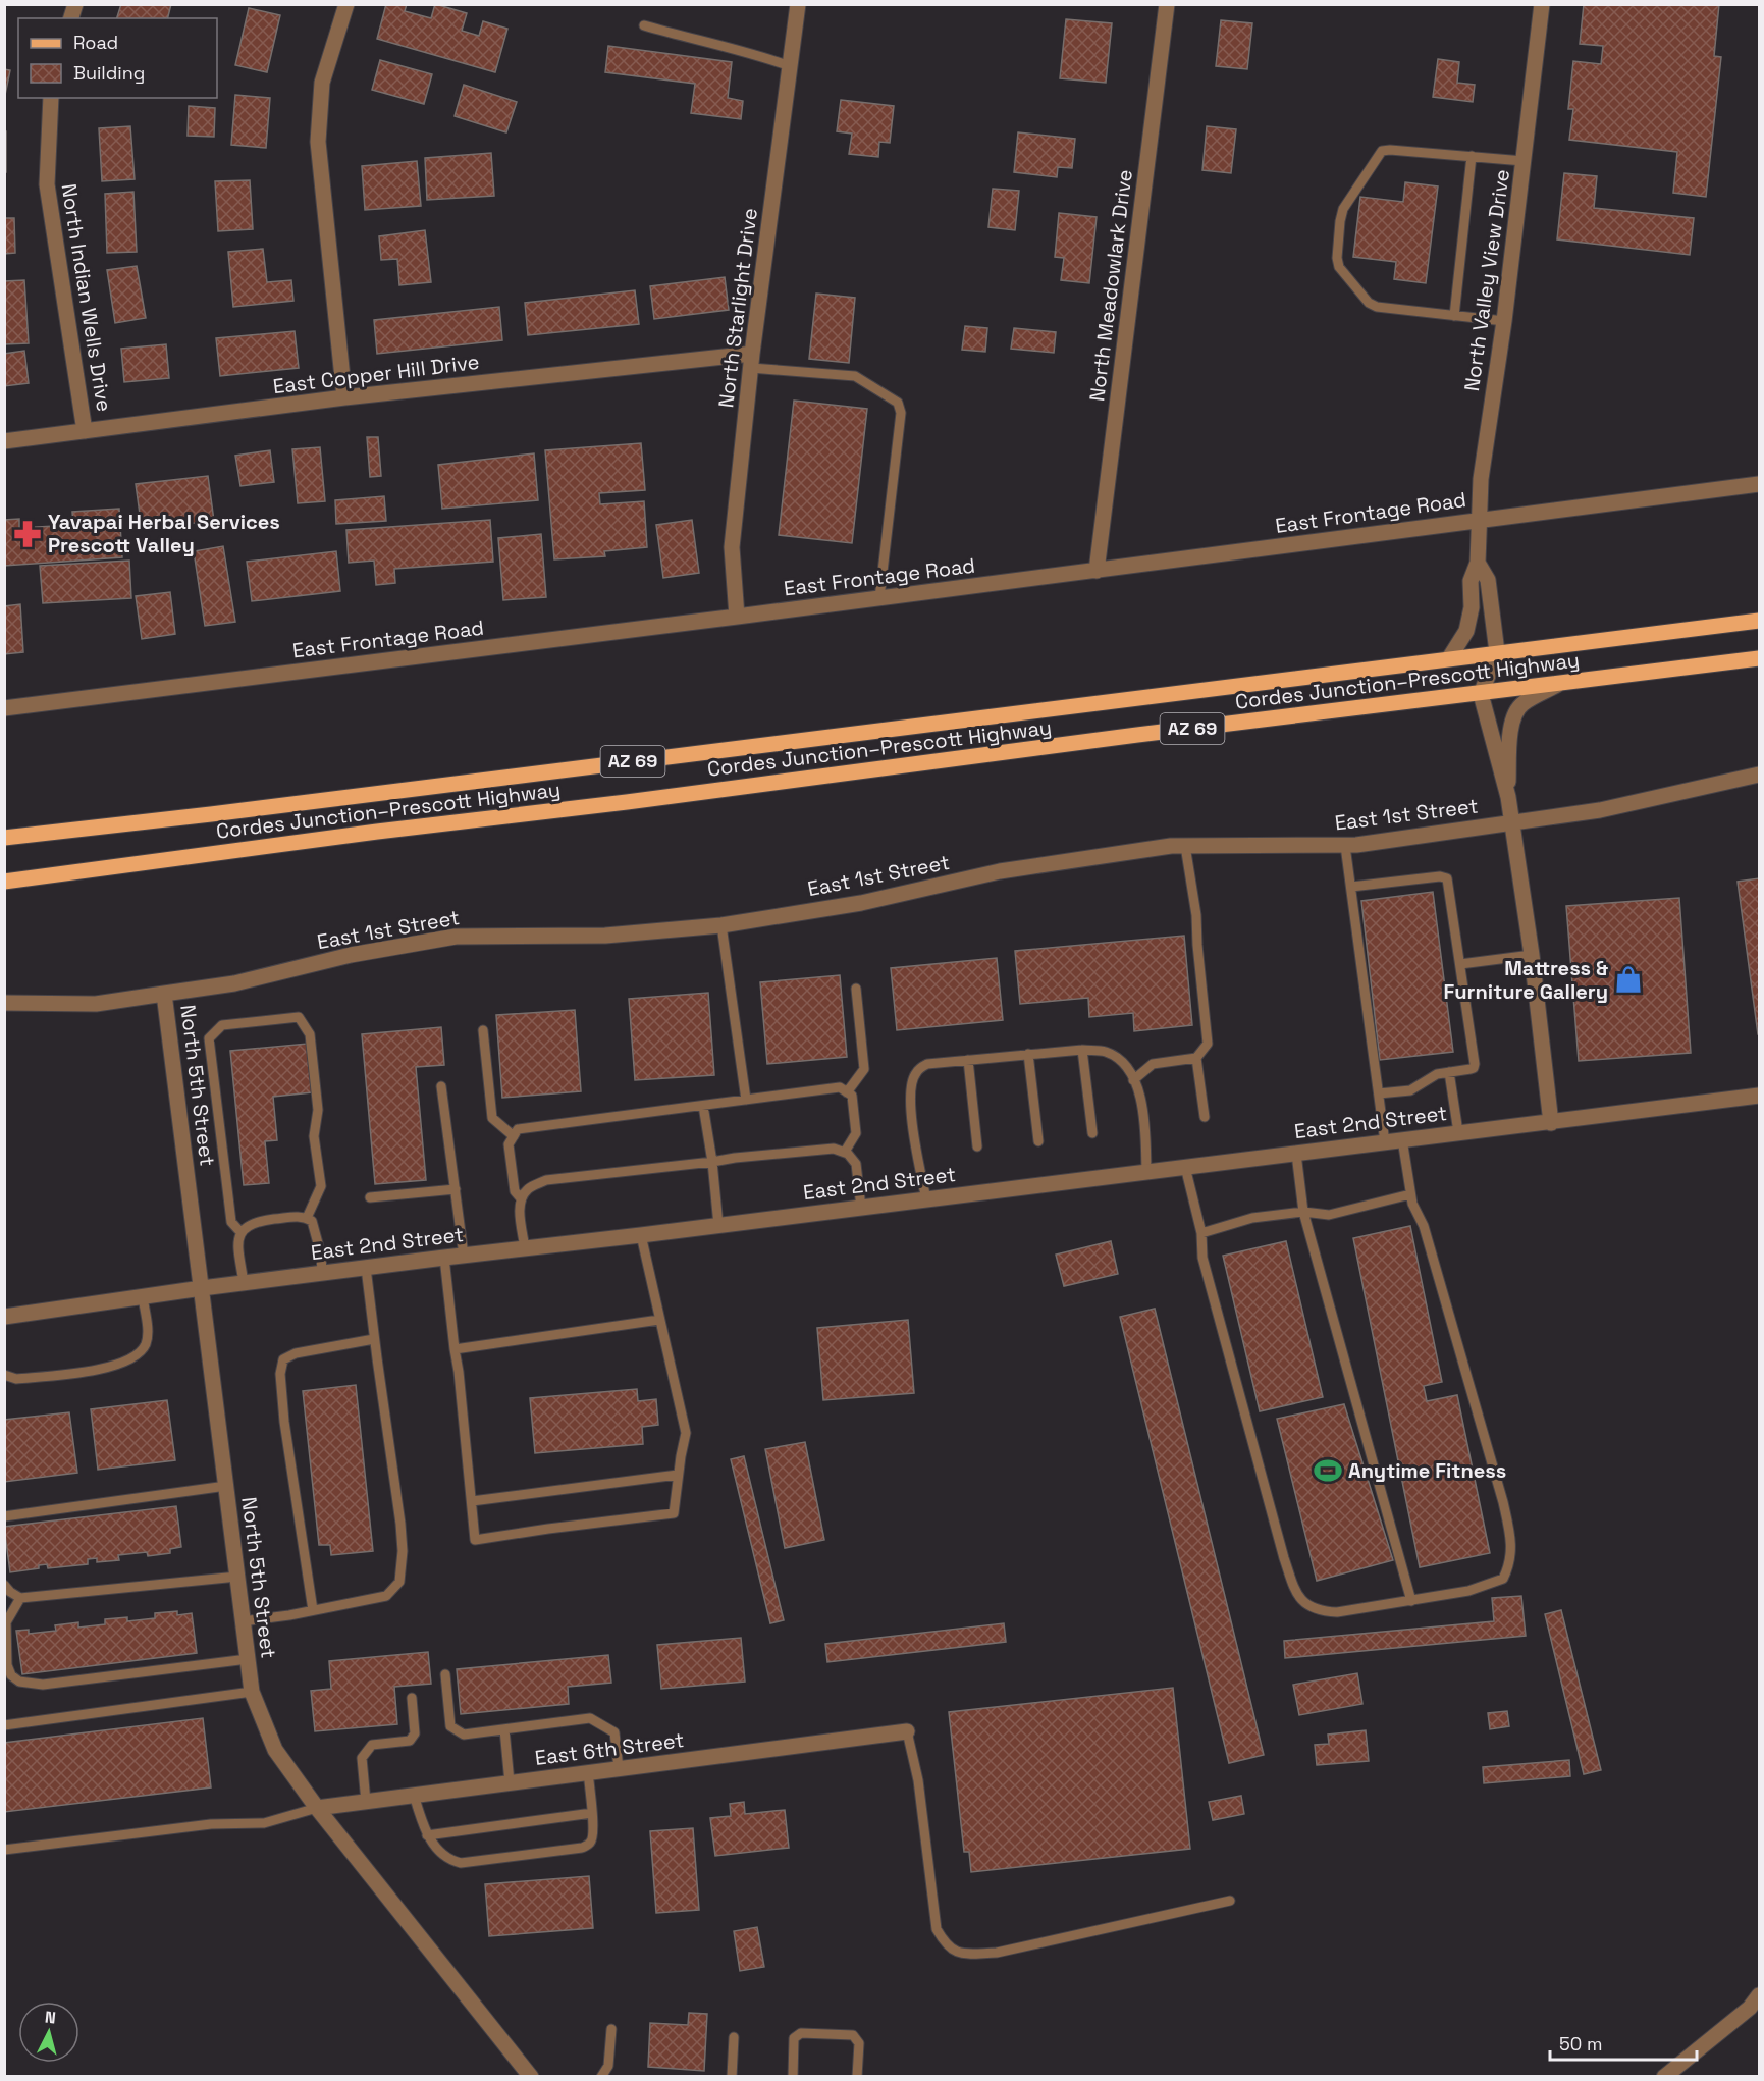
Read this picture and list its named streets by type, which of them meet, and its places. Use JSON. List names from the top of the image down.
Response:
{
  "streets": {
    "main road": ["Cordes Junction–Prescott Highway", "AZ 69"],
    "street": [
      "North Valley View Drive",
      "North Meadowlark Drive",
      "North Indian Wells Drive",
      "North Starlight Drive",
      "East Copper Hill Drive",
      "East Frontage Road",
      "East 1st Street",
      "North 5th Street",
      "East 2nd Street",
      "East 6th Street"
    ]
  },
  "crossings": [
    ["North Valley View Drive", "East Frontage Road"],
    ["North Valley View Drive", "Cordes Junction–Prescott Highway"],
    ["North Meadowlark Drive", "East Frontage Road"],
    ["North Indian Wells Drive", "East Copper Hill Drive"],
    ["North Starlight Drive", "East Copper Hill Drive"],
    ["North Starlight Drive", "East Frontage Road"],
    ["East 1st Street", "North 5th Street"],
    ["North 5th Street", "East 2nd Street"],
    ["North 5th Street", "East 6th Street"]
  ],
  "places": {
    "pharmacy": ["Yavapai Herbal Services Prescott Valley"],
    "shop": ["Mattress & Furniture Gallery"],
    "sports": ["Anytime Fitness"]
  },
  "legend": ["Road", "Building"],
  "scale_bar": "50 m",
  "north": "top"
}
